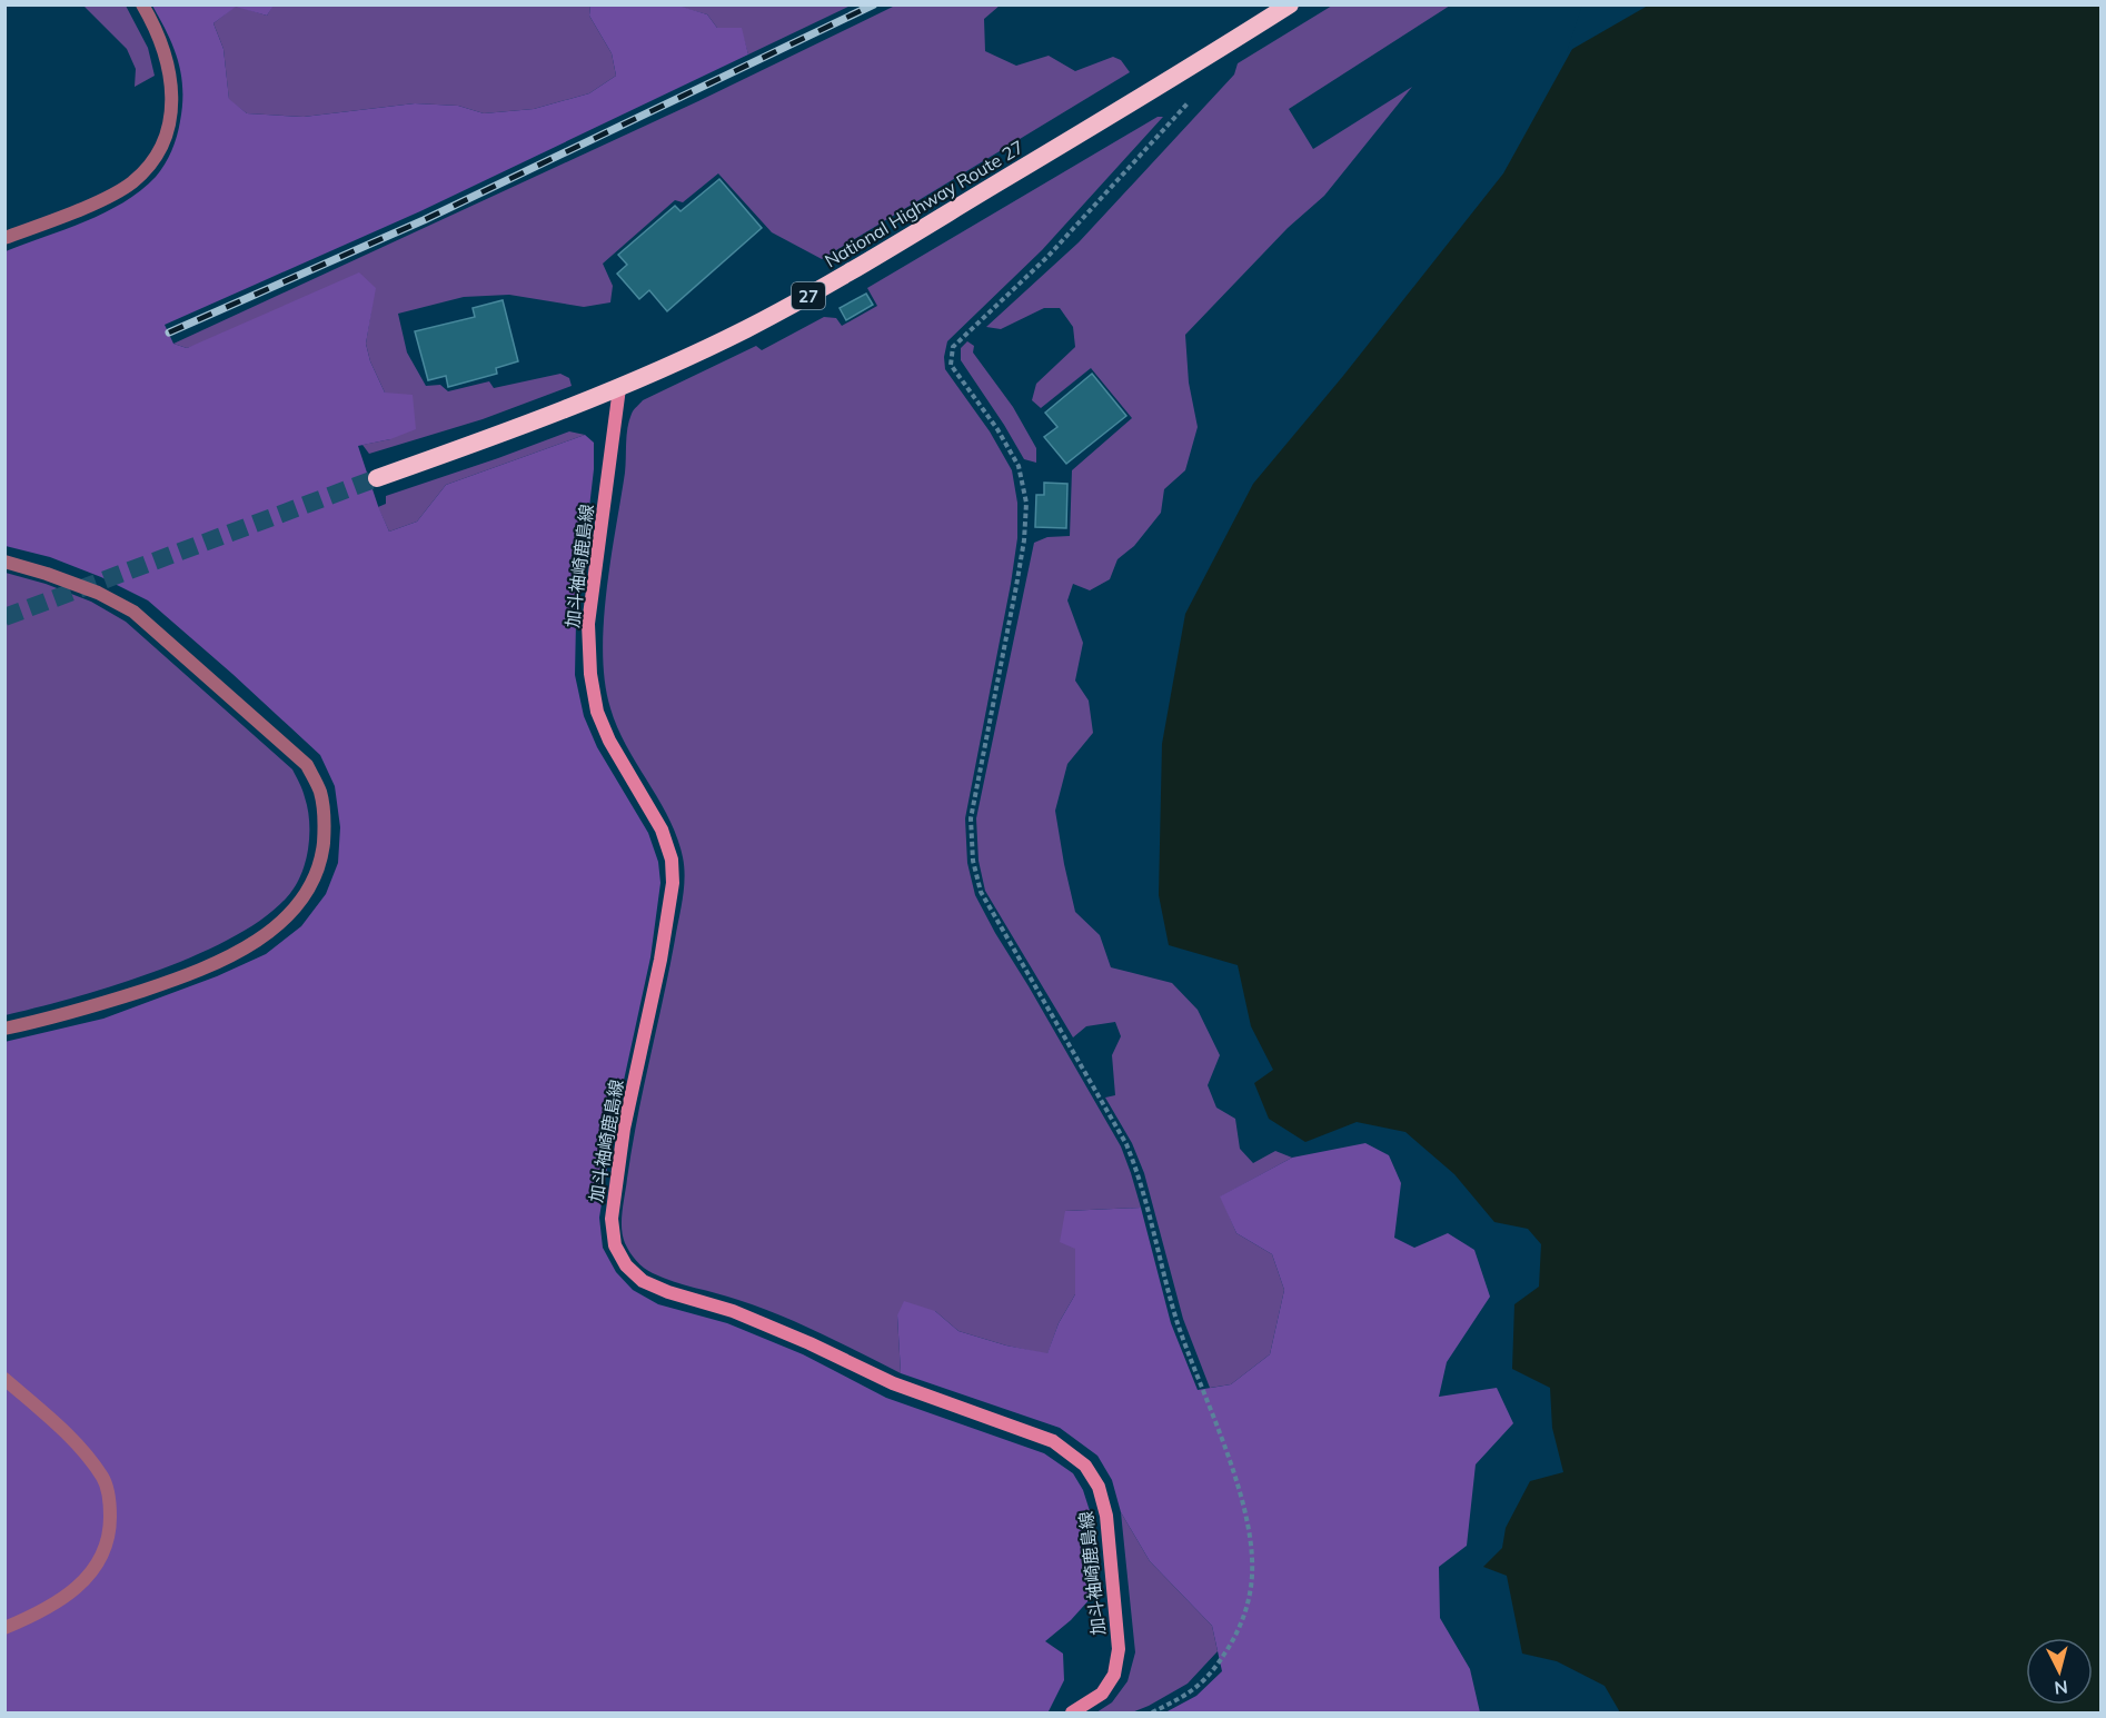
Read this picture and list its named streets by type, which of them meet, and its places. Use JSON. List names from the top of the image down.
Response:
{
  "streets": {
    "highway": ["National Highway Route 27", "27"],
    "main road": ["加斗袖崎鹿島線"]
  },
  "crossings": [
    ["National Highway Route 27", "加斗袖崎鹿島線"]
  ],
  "north": "bottom"
}
